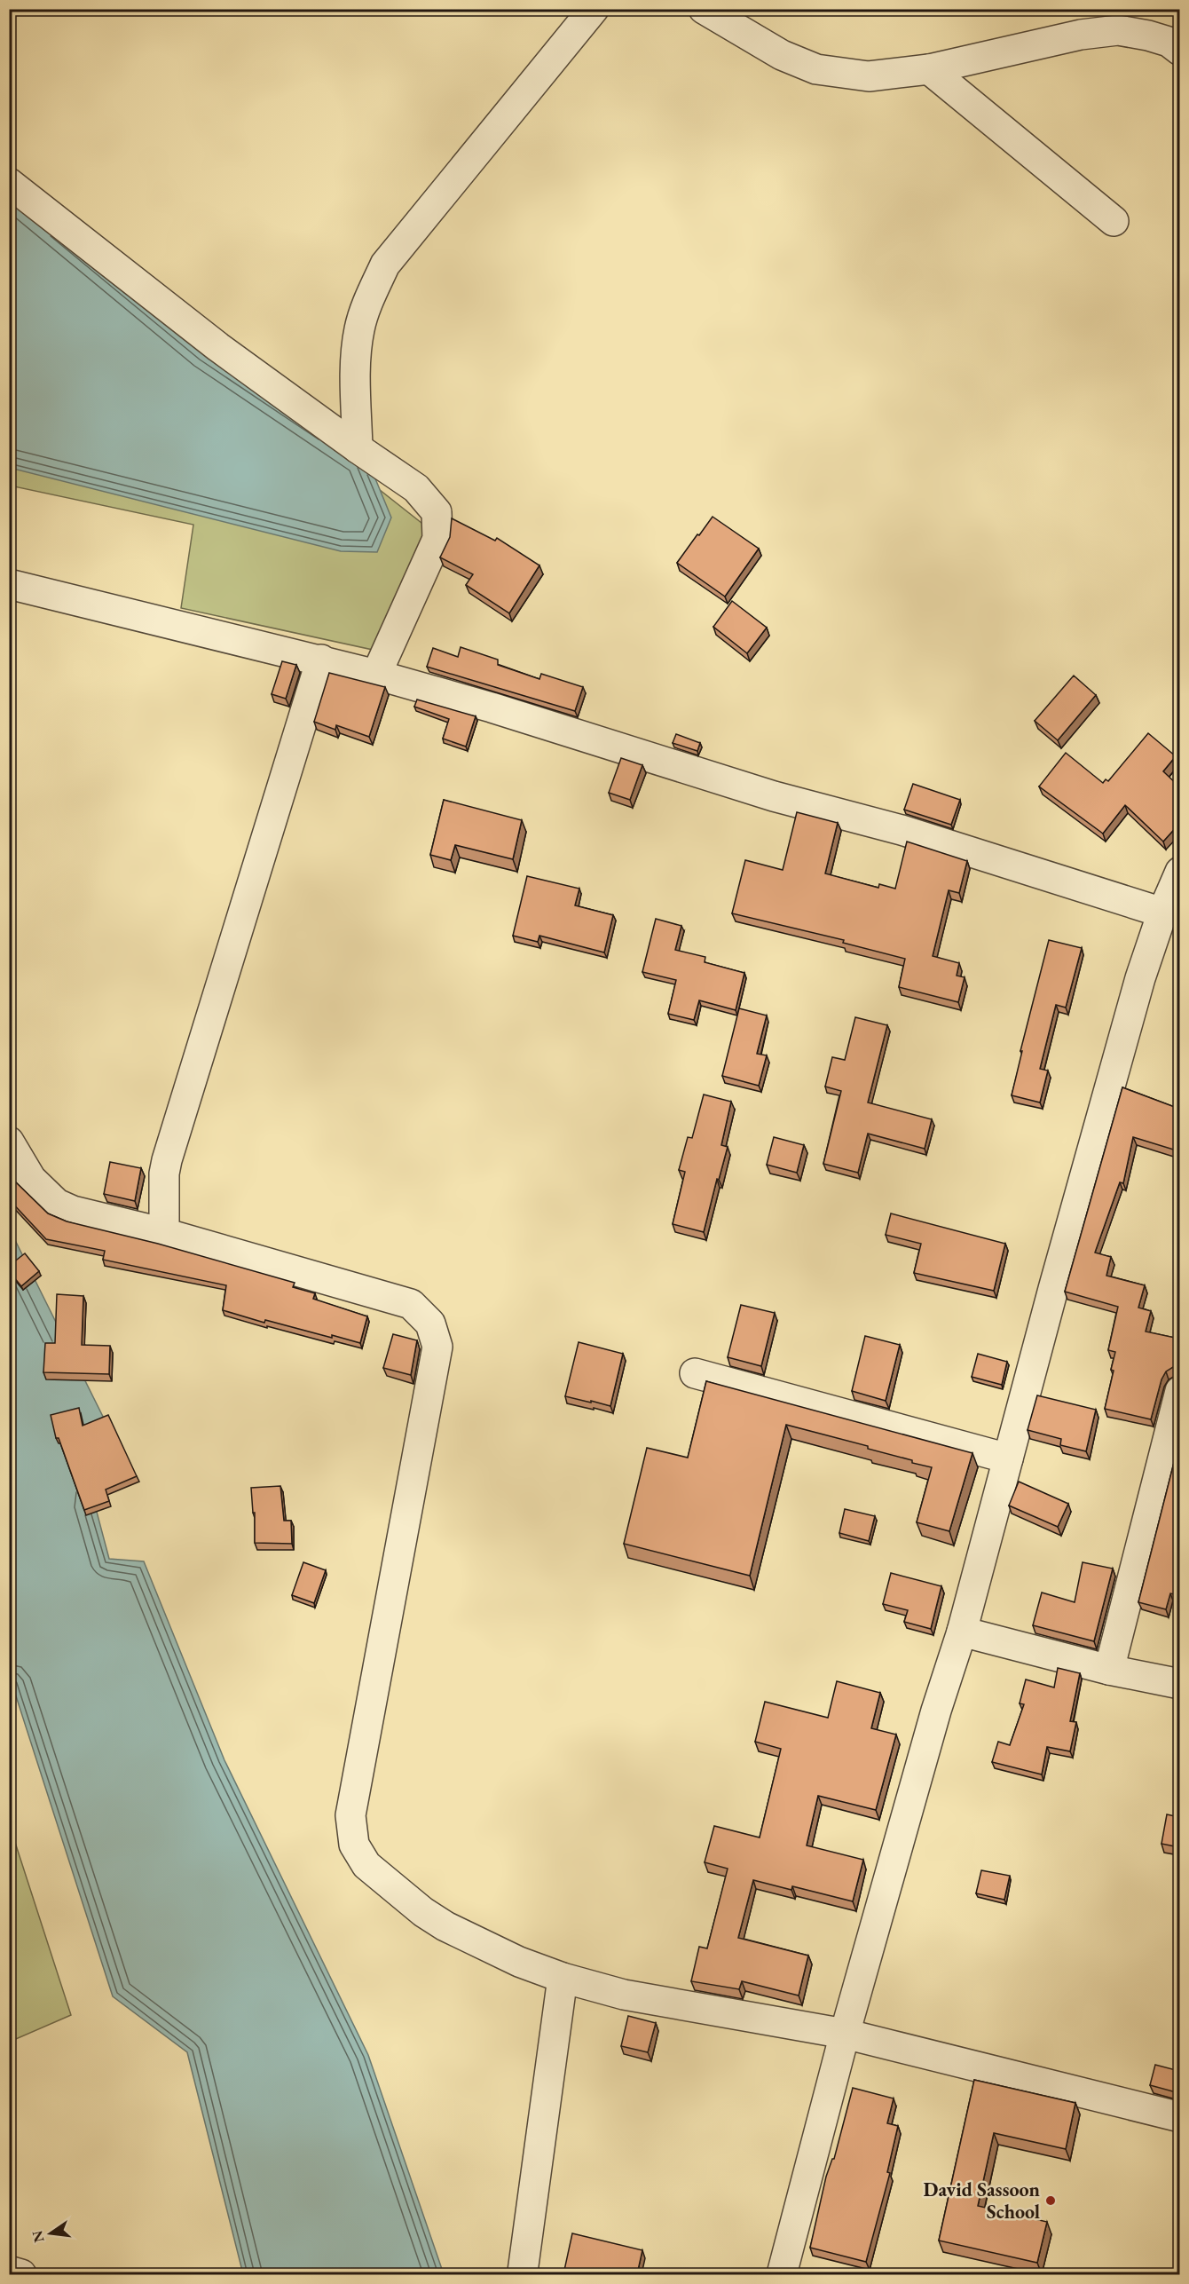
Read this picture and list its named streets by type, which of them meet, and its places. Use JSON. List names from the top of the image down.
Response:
{
  "places": ["David Sassoon School"],
  "north": "left"
}
